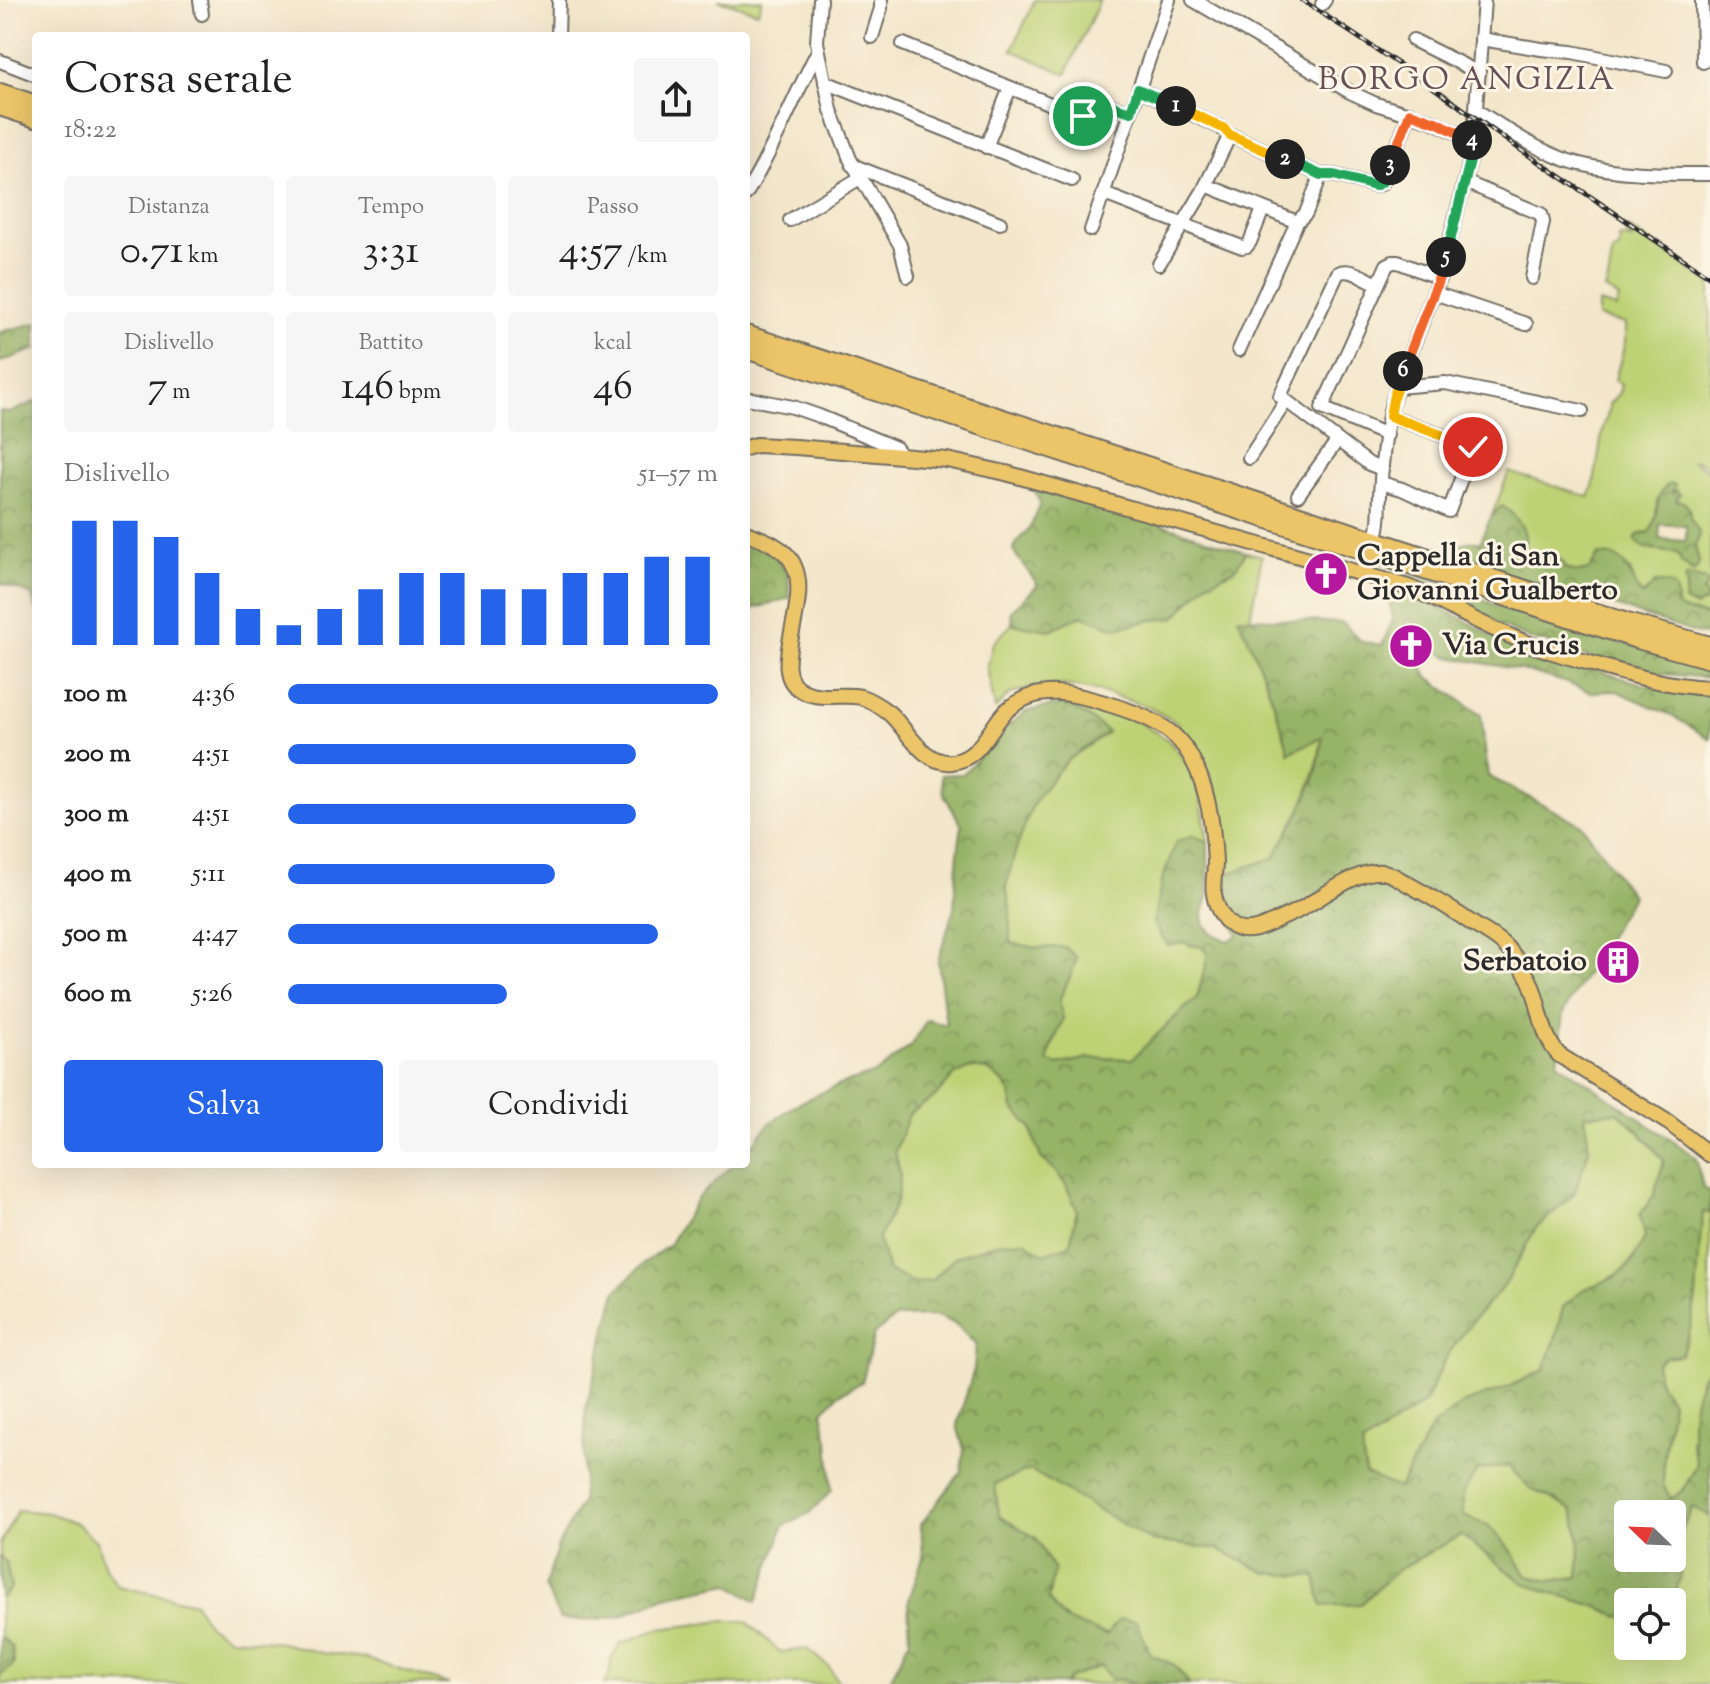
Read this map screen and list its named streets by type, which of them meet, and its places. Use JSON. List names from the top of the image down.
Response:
{
  "districts": ["BORGO ANGIZIA"],
  "places": {
    "church": ["Cappella di San Giovanni Gualberto", "Via Crucis"],
    "building": ["Serbatoio"]
  },
  "north": "top left",
  "page": {
    "heading": ["Corsa serale", "18:22"],
    "pins": [
      "1",
      "4",
      "2",
      "3",
      "5",
      "6"
    ],
    "stats": [
      ["Distanza", "0.71 km"],
      ["Tempo", "3:31"],
      ["Passo", "4:57 /km"],
      ["Dislivello", "7 m"],
      ["Battito", "146 bpm"],
      ["kcal", "46"]
    ],
    "chart": ["Dislivello", "51–57 m"],
    "list": [
      {
        "name": "100 m",
        "note": "4:36"
      },
      {
        "name": "200 m",
        "note": "4:51"
      },
      {
        "name": "300 m",
        "note": "4:51"
      },
      {
        "name": "400 m",
        "note": "5:11"
      },
      {
        "name": "500 m",
        "note": "4:47"
      },
      {
        "name": "600 m",
        "note": "5:26"
      }
    ],
    "buttons": ["Salva", "Condividi"]
  }
}
